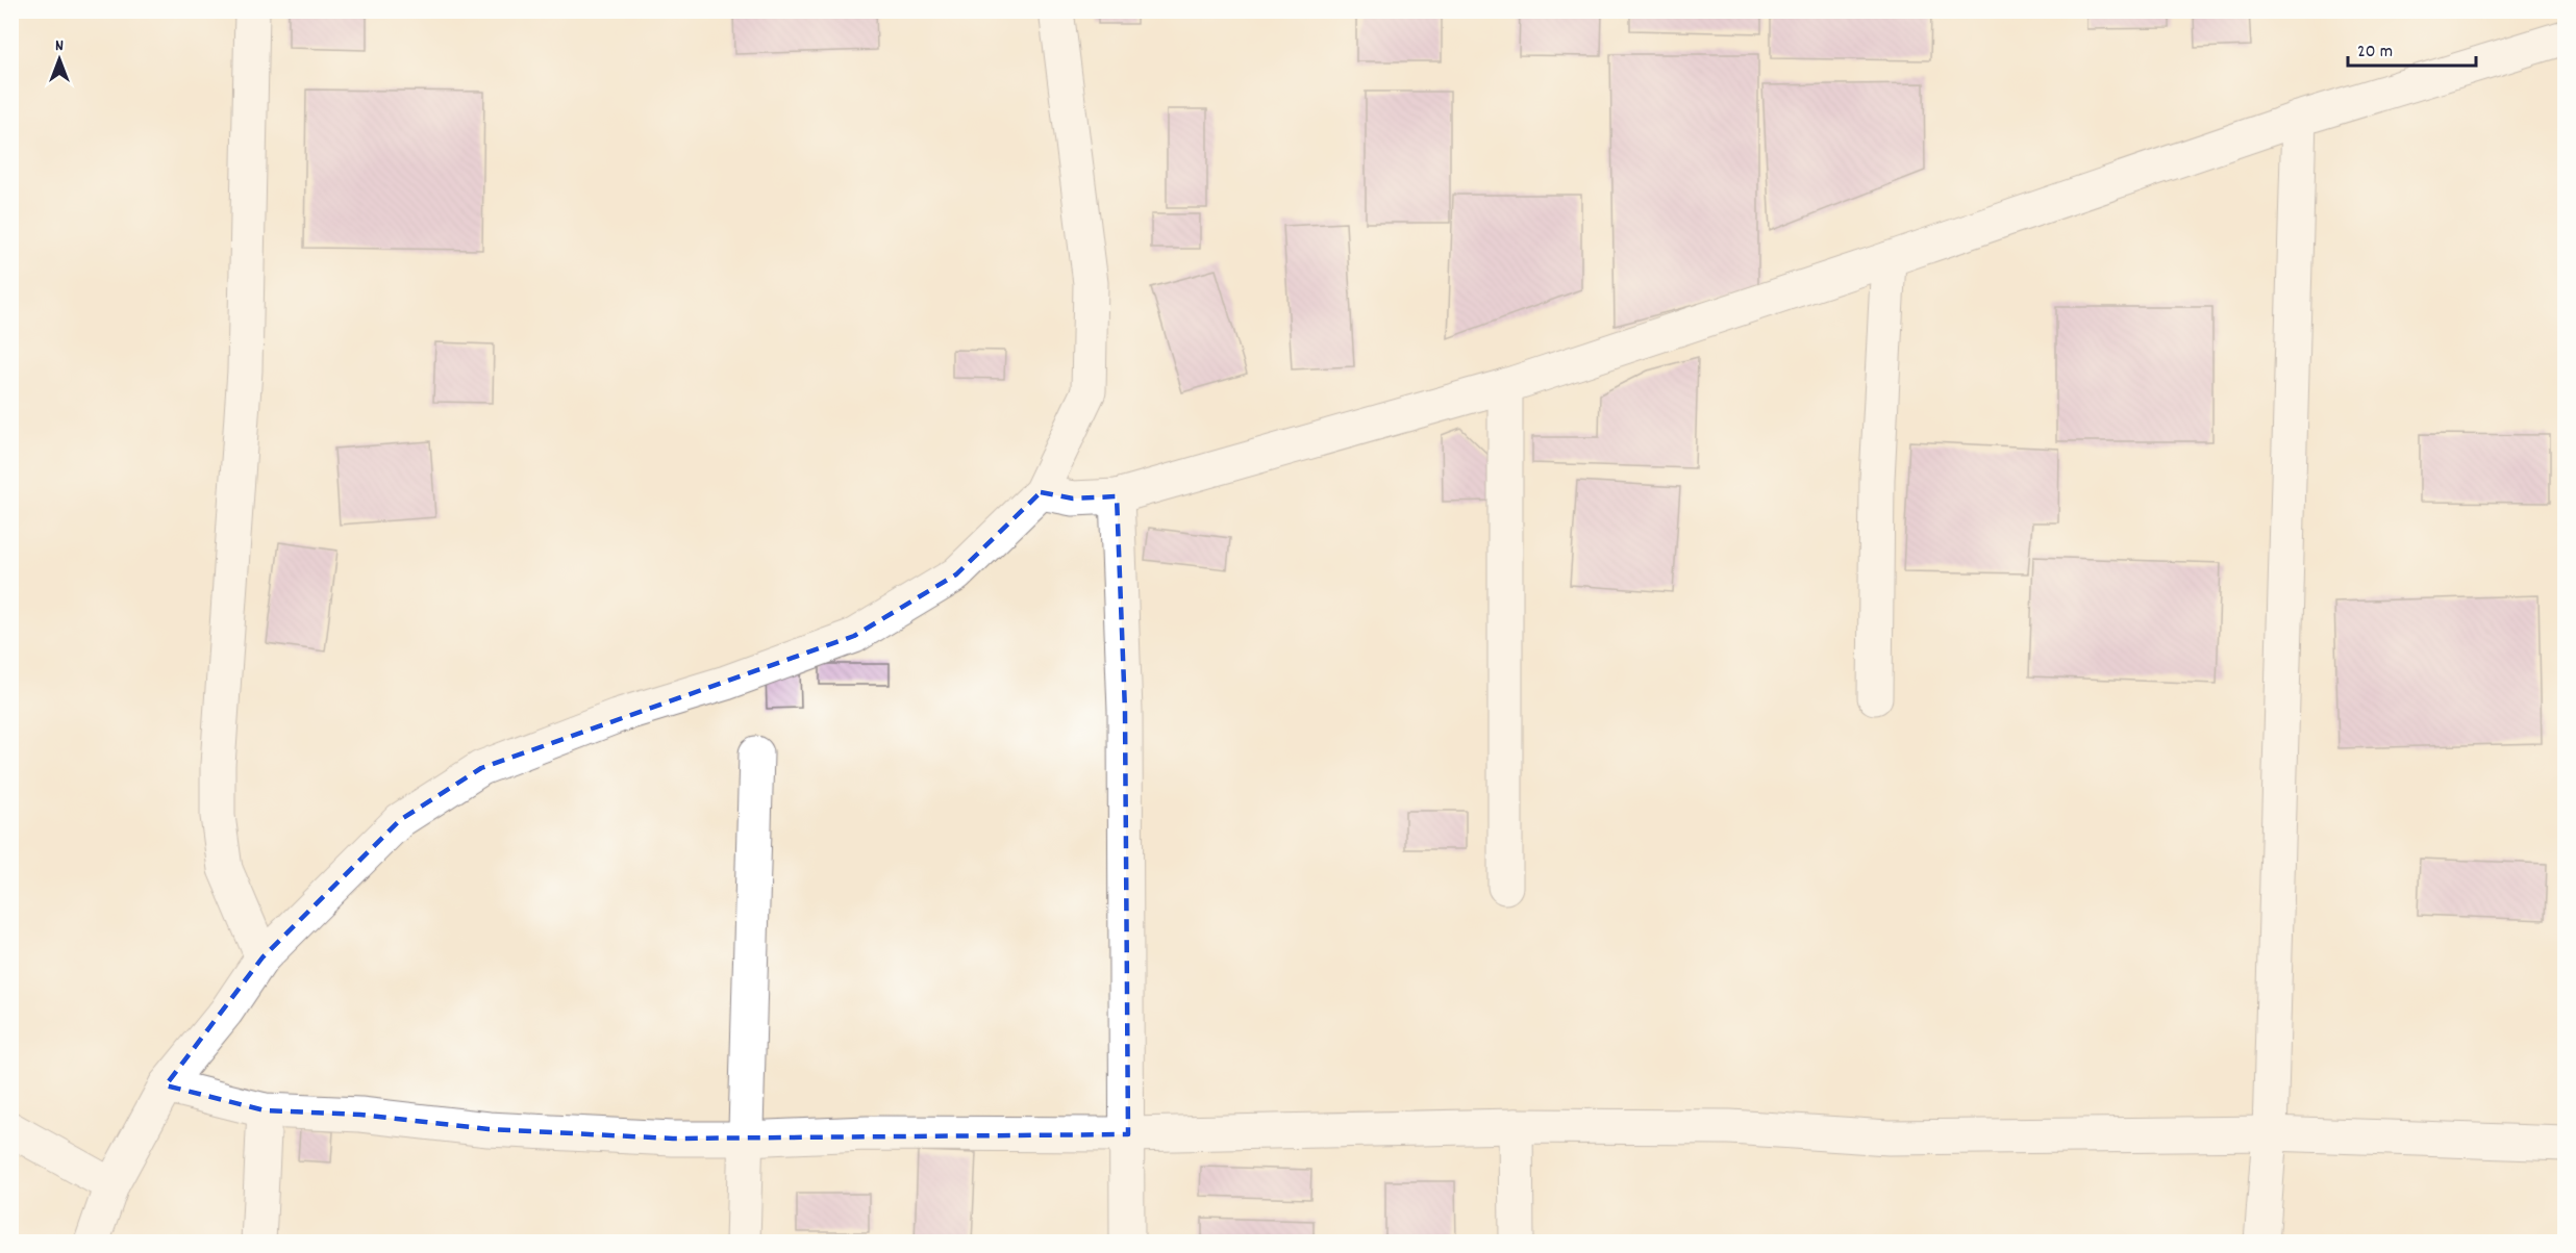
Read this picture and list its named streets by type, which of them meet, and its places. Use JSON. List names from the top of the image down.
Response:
{
  "scale_bar": "20 m",
  "north": "top"
}
